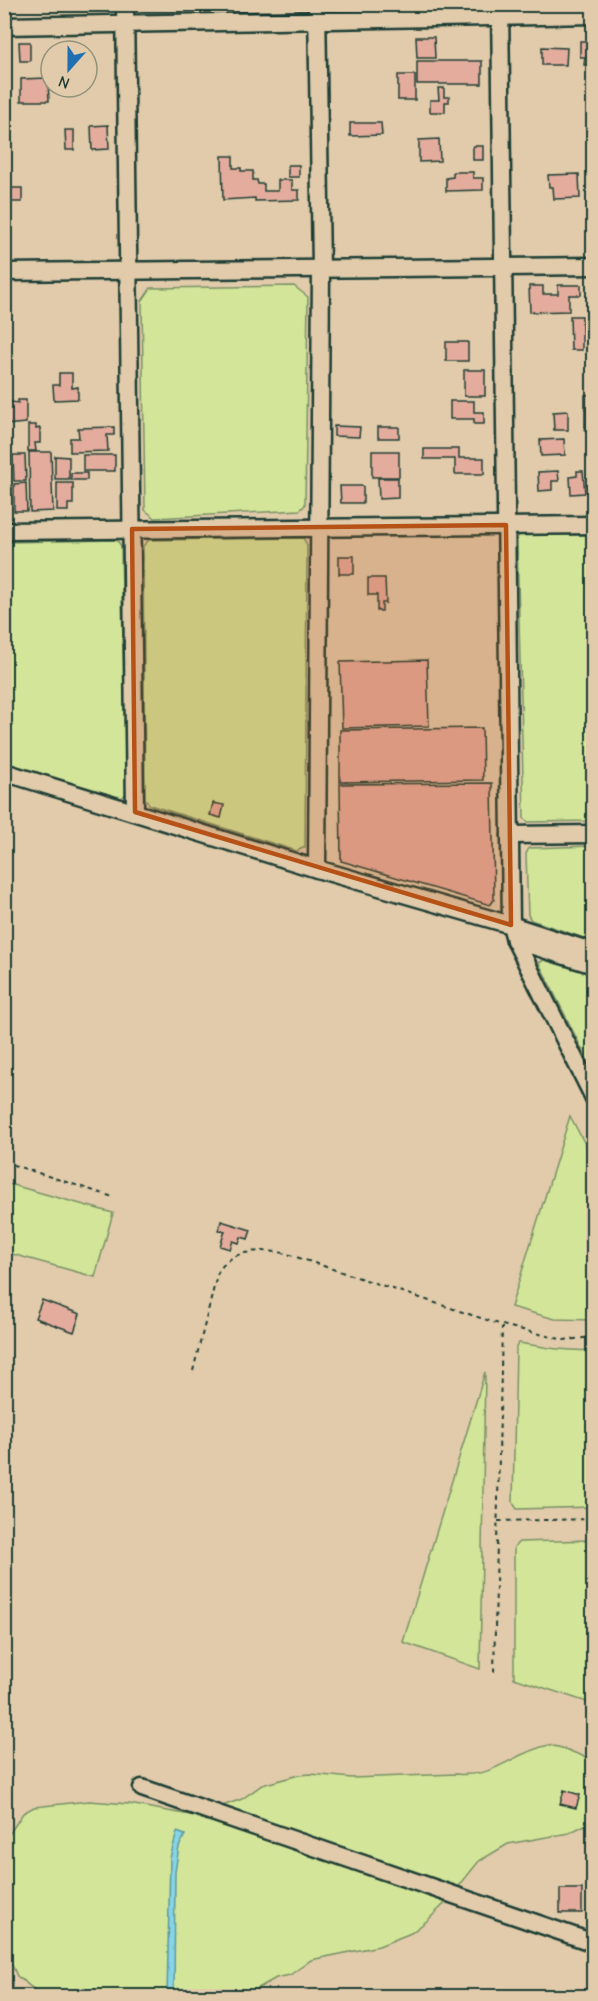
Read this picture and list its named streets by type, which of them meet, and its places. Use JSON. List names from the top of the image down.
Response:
{
  "north": "bottom"
}
